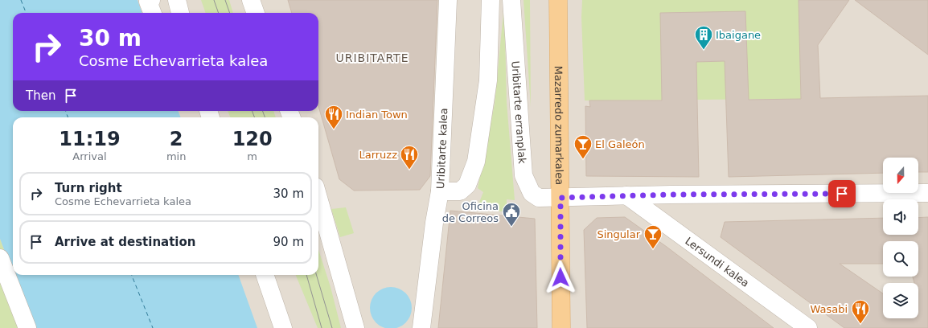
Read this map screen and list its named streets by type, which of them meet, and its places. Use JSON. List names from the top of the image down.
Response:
{
  "streets": {
    "main road": ["Mazarredo zumarkalea"],
    "street": ["Uribitarte erranplak", "Uribitarte kalea", "Lersundi kalea"]
  },
  "crossings": [
    ["Uribitarte erranplak", "Mazarredo zumarkalea"],
    ["Uribitarte erranplak", "Lersundi kalea"]
  ],
  "districts": ["URIBITARTE"],
  "places": {
    "building": ["Ibaigane"],
    "restaurant": ["Indian Town", "Larruzz", "Wasabi"],
    "bar": ["El Galeón", "Singular"],
    "public building": ["Oficina de Correos"]
  },
  "north": "bottom",
  "page": {
    "turn": ["30 m", "Cosme Echevarrieta kalea"],
    "then": "Then",
    "eta": [
      "11:19",
      "Arrival",
      "2",
      "min",
      "120",
      "m"
    ],
    "list": [
      {
        "name": "Turn right",
        "note": "Cosme Echevarrieta kalea",
        "value": "30 m"
      },
      {
        "name": "Arrive at destination",
        "value": "90 m"
      }
    ]
  }
}
